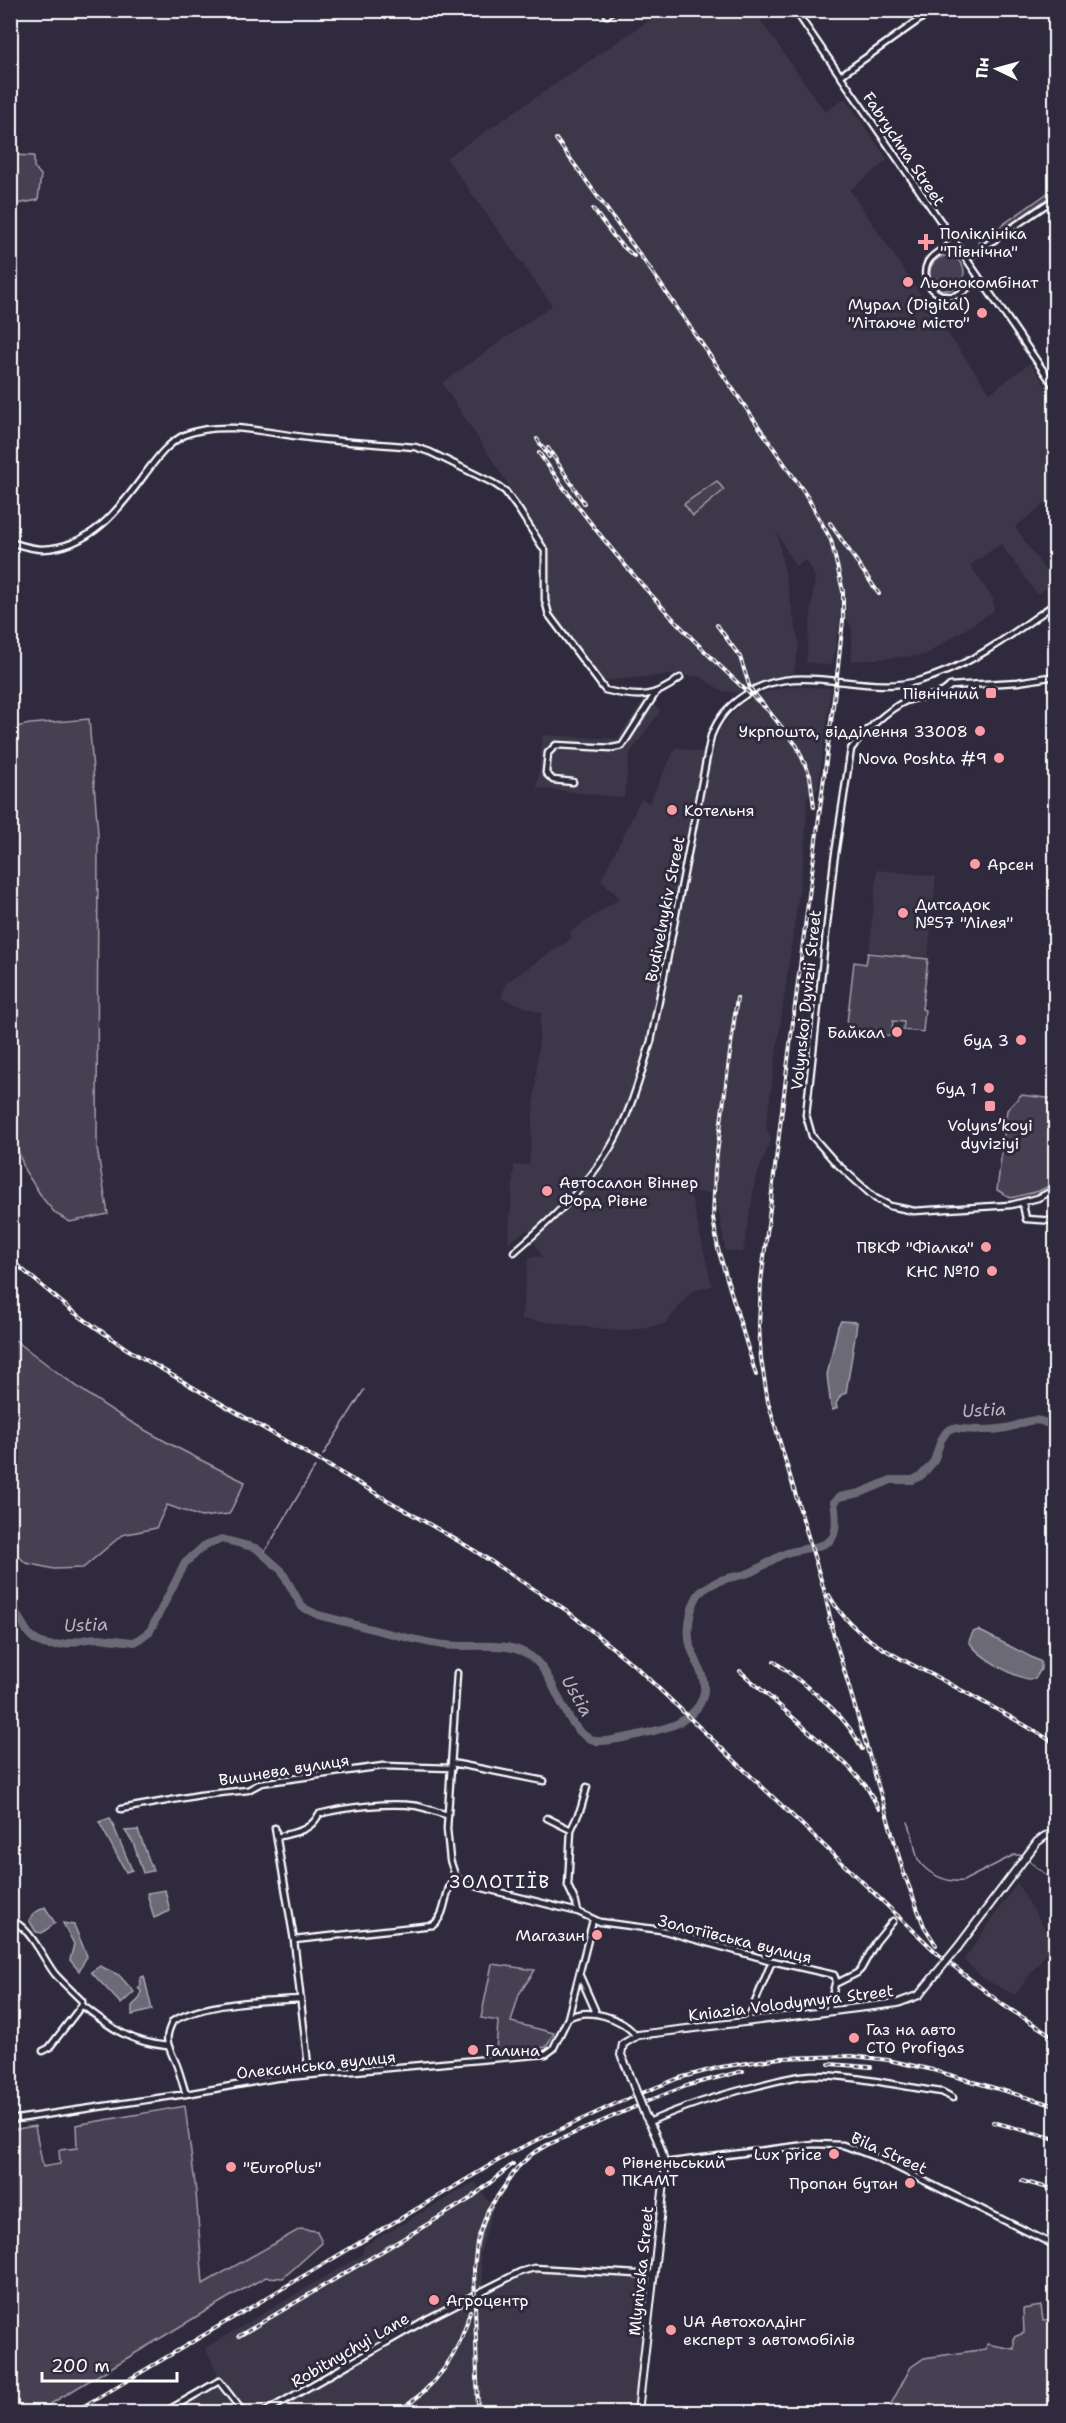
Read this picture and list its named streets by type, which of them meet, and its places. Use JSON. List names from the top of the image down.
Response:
{
  "streets": {
    "main road": ["Kniazia Volodymyra Street", "Mlynivska Street"],
    "street": [
      "Fabrychna Street",
      "Budivelnykiv Street",
      "Volynskoi Dyvizii Street",
      "Вишнева вулиця",
      "Золотіївська вулиця",
      "Олексинська вулиця",
      "Bila Street",
      "Robitnychyi Lane"
    ]
  },
  "crossings": [
    ["Kniazia Volodymyra Street", "Mlynivska Street"],
    ["Bila Street", "Mlynivska Street"],
    ["Mlynivska Street", "Robitnychyi Lane"]
  ],
  "districts": ["ЗОЛОТІЇВ"],
  "water": ["Ustia"],
  "places": {
    "health": ["Поліклініка \"Північна\""],
    "other": [
      "Льонокомбінат",
      "Мурал (Digital) \"Літаюче місто\"",
      "Укрпошта, відділення 33008",
      "Nova Poshta #9",
      "Котельня",
      "Арсен",
      "Дитсадок №57 \"Лілея\"",
      "Байкал",
      "буд 3",
      "буд 1",
      "Автосалон Віннер Форд Рівне",
      "ПВКФ \"Фіалка\"",
      "КНС №10",
      "Магазин",
      "Газ на авто СТО Profigas",
      "Галина",
      "Lux price",
      "\"EuroPlus\"",
      "Рівненьський ПКАМТ",
      "Пропан бутан",
      "Агроцентр",
      "UA Автохолдінг експерт з автомобілів"
    ],
    "transit": ["Північний", "Volynsʹkoyi dyviziyi"]
  },
  "scale_bar": "200 m",
  "north": "left"
}
